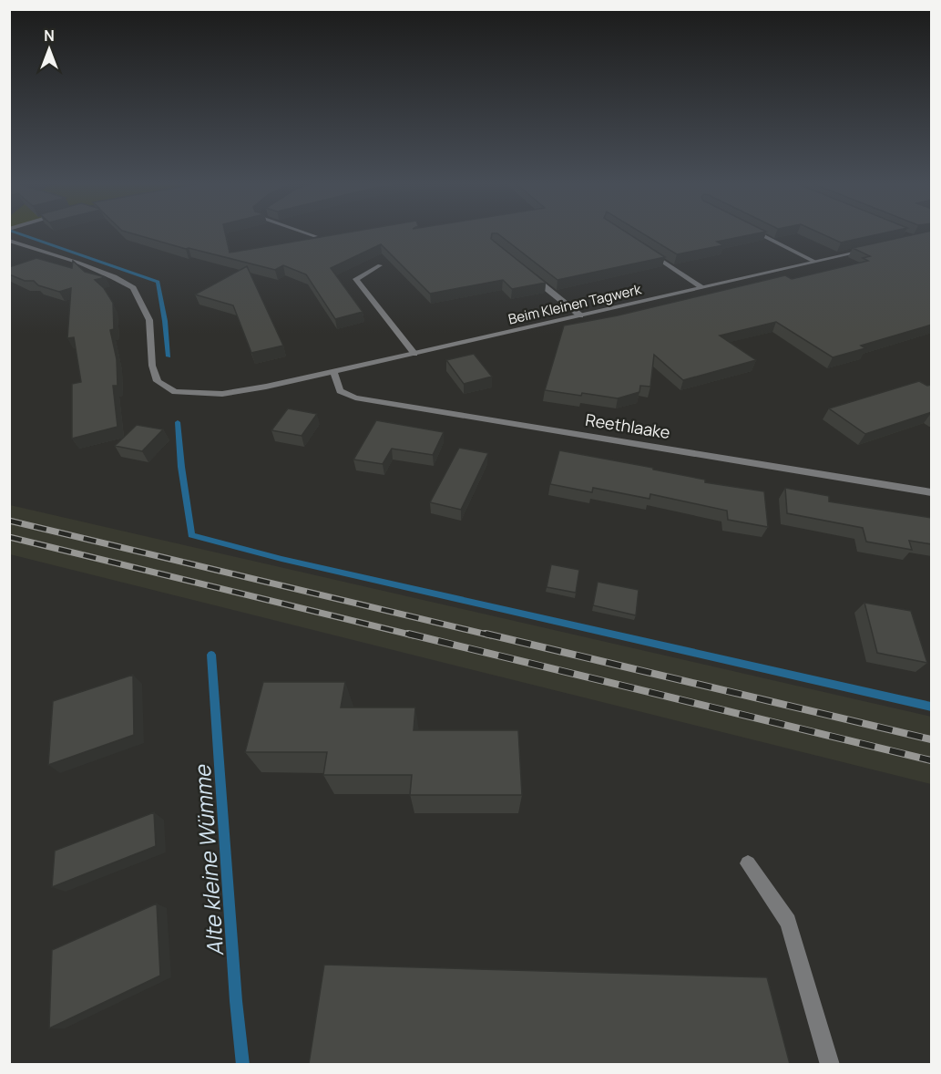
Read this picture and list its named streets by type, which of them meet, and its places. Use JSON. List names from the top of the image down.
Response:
{
  "streets": {
    "street": ["Beim Kleinen Tagwerk", "Reethlaake"]
  },
  "crossings": [
    ["Beim Kleinen Tagwerk", "Reethlaake"]
  ],
  "water": ["Alte kleine Wümme"],
  "north": "top"
}
